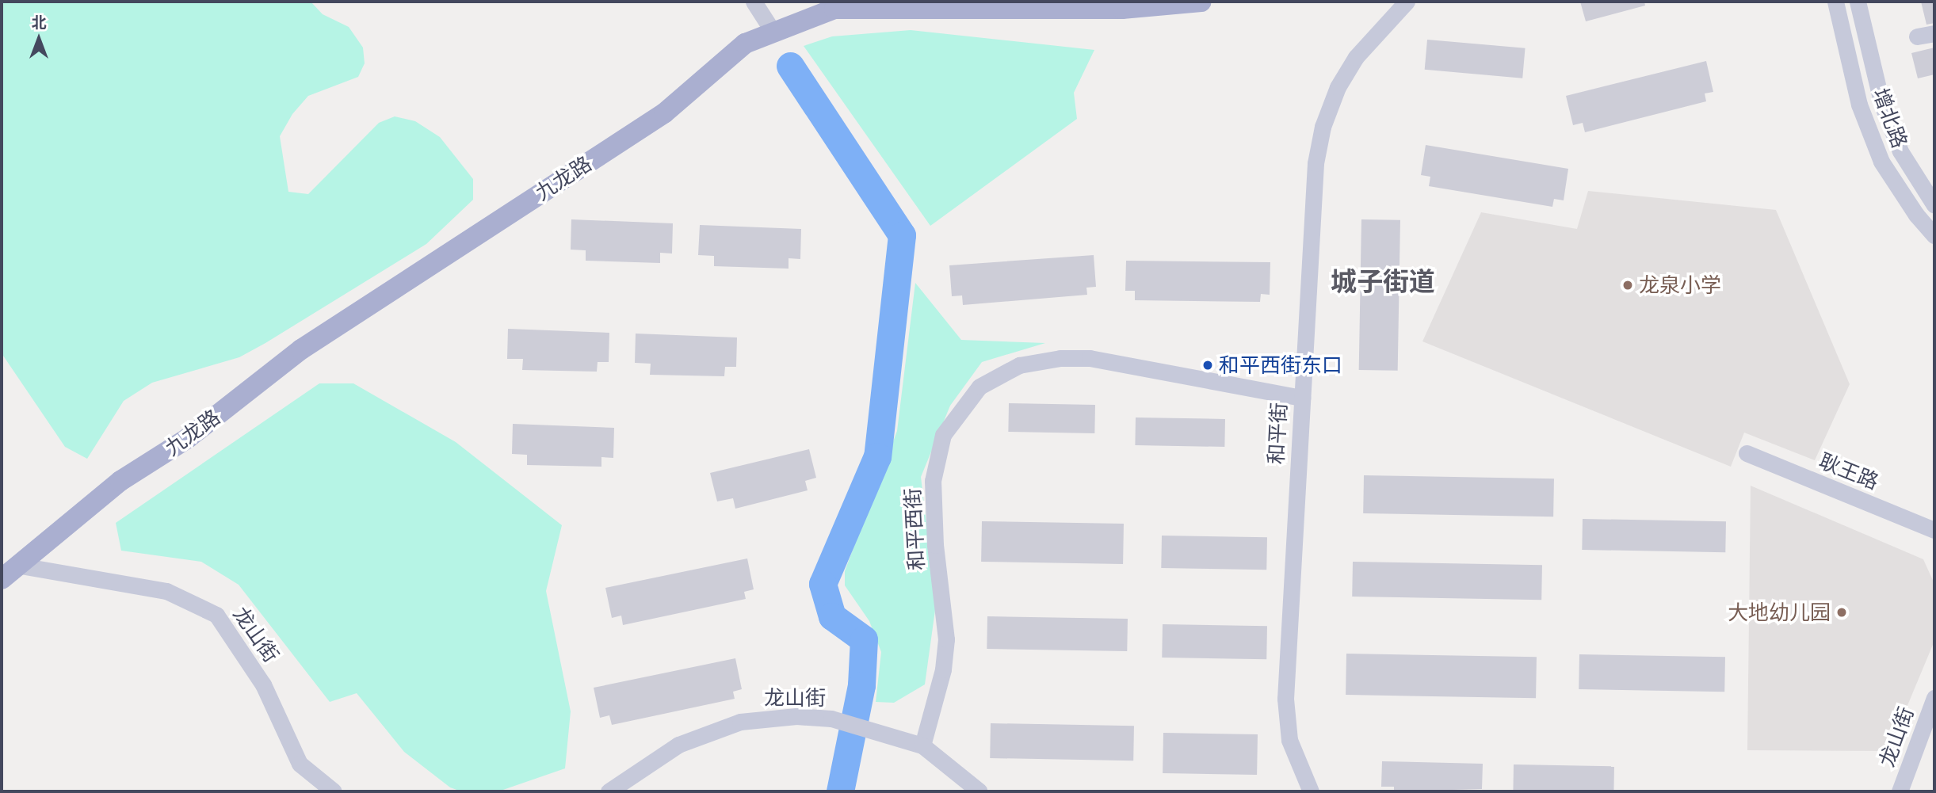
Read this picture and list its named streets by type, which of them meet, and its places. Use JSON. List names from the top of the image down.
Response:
{
  "streets": {
    "main road": ["九龙路"],
    "street": [
      "增北路",
      "和平街",
      "耿王路",
      "和平西街",
      "龙山街"
    ]
  },
  "crossings": [
    ["九龙路", "龙山街"],
    ["和平街", "和平西街"],
    ["和平西街", "龙山街"]
  ],
  "districts": ["城子街道"],
  "places": ["龙泉小学", "和平西街东口", "大地幼儿园"],
  "north": "top"
}
